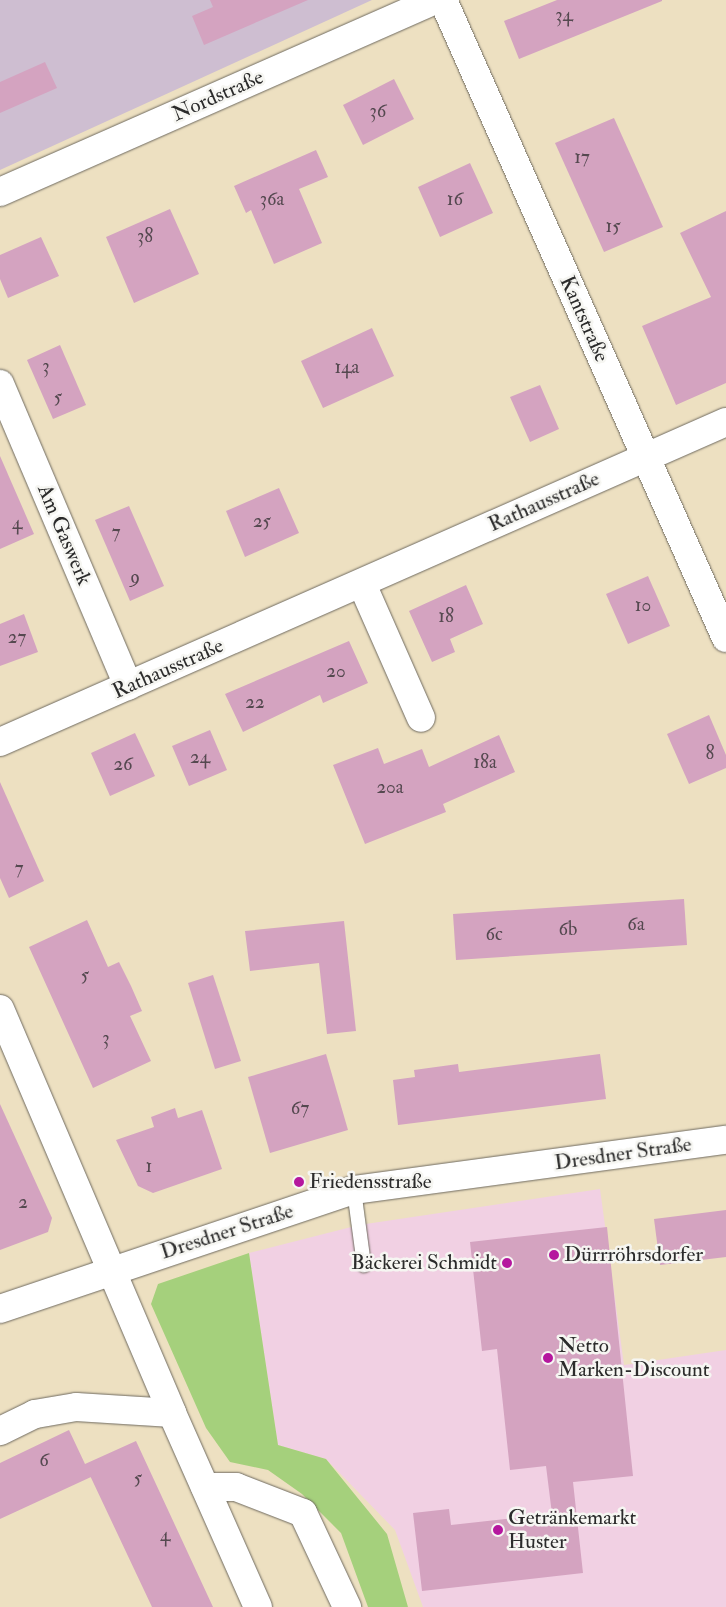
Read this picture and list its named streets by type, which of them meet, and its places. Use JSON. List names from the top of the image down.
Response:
{
  "streets": {
    "street": [
      "Nordstraße",
      "Kantstraße",
      "Rathausstraße",
      "Am Gaswerk",
      "Dresdner Straße"
    ]
  },
  "crossings": [
    ["Kantstraße", "Rathausstraße"],
    ["Rathausstraße", "Am Gaswerk"]
  ],
  "places": [
    "Friedensstraße",
    "Dürrröhrsdorfer",
    "Bäckerei Schmidt",
    "Netto Marken-Discount",
    "Getränkemarkt Huster"
  ],
  "house_numbers": [
    "34",
    "36",
    "17",
    "36a",
    "16",
    "15",
    "38",
    "3",
    "14a",
    "5",
    "25",
    "4",
    "7",
    "9",
    "10",
    "18",
    "27",
    "20",
    "22",
    "8",
    "24",
    "18a",
    "26",
    "20a",
    "7",
    "6a",
    "6b",
    "6c",
    "5",
    "3",
    "67",
    "1",
    "2",
    "6",
    "5",
    "4"
  ]
}
